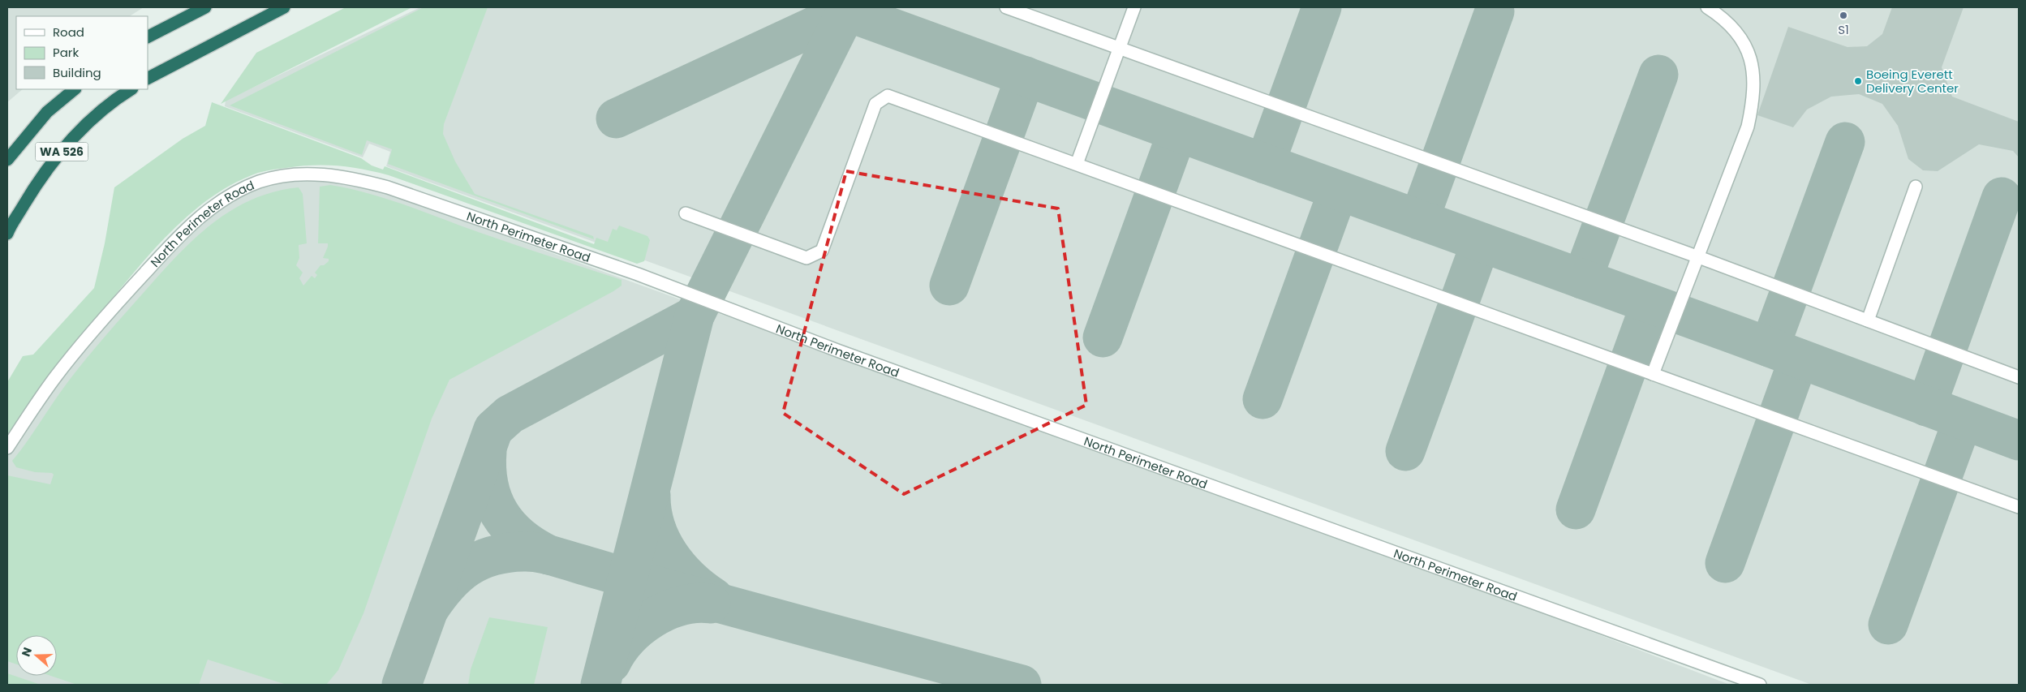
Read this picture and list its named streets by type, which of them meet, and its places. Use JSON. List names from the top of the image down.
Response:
{
  "streets": {
    "highway": ["WA 526"],
    "street": ["North Perimeter Road"]
  },
  "places": ["S1", "Boeing Everett Delivery Center"],
  "legend": ["Road", "Park", "Building"],
  "north": "left"
}
